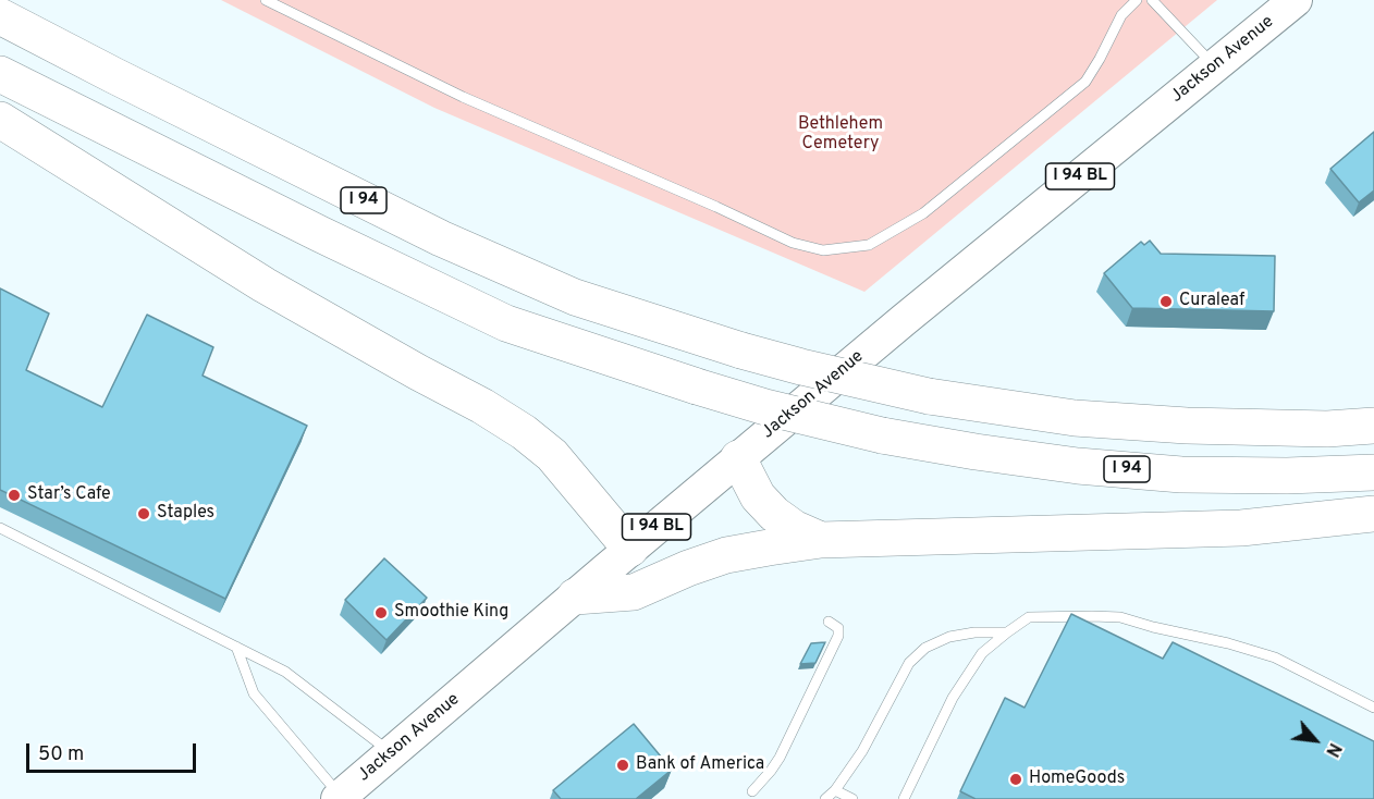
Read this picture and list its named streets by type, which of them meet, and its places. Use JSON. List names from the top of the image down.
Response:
{
  "streets": {
    "highway": ["I 94"],
    "main road": ["Jackson Avenue", "I 94 BL"]
  },
  "parks": ["Bethlehem Cemetery"],
  "places": [
    "Curaleaf",
    "Star’s Cafe",
    "Staples",
    "Smoothie King",
    "Bank of America",
    "HomeGoods"
  ],
  "scale_bar": "50 m",
  "north": "bottom right"
}
